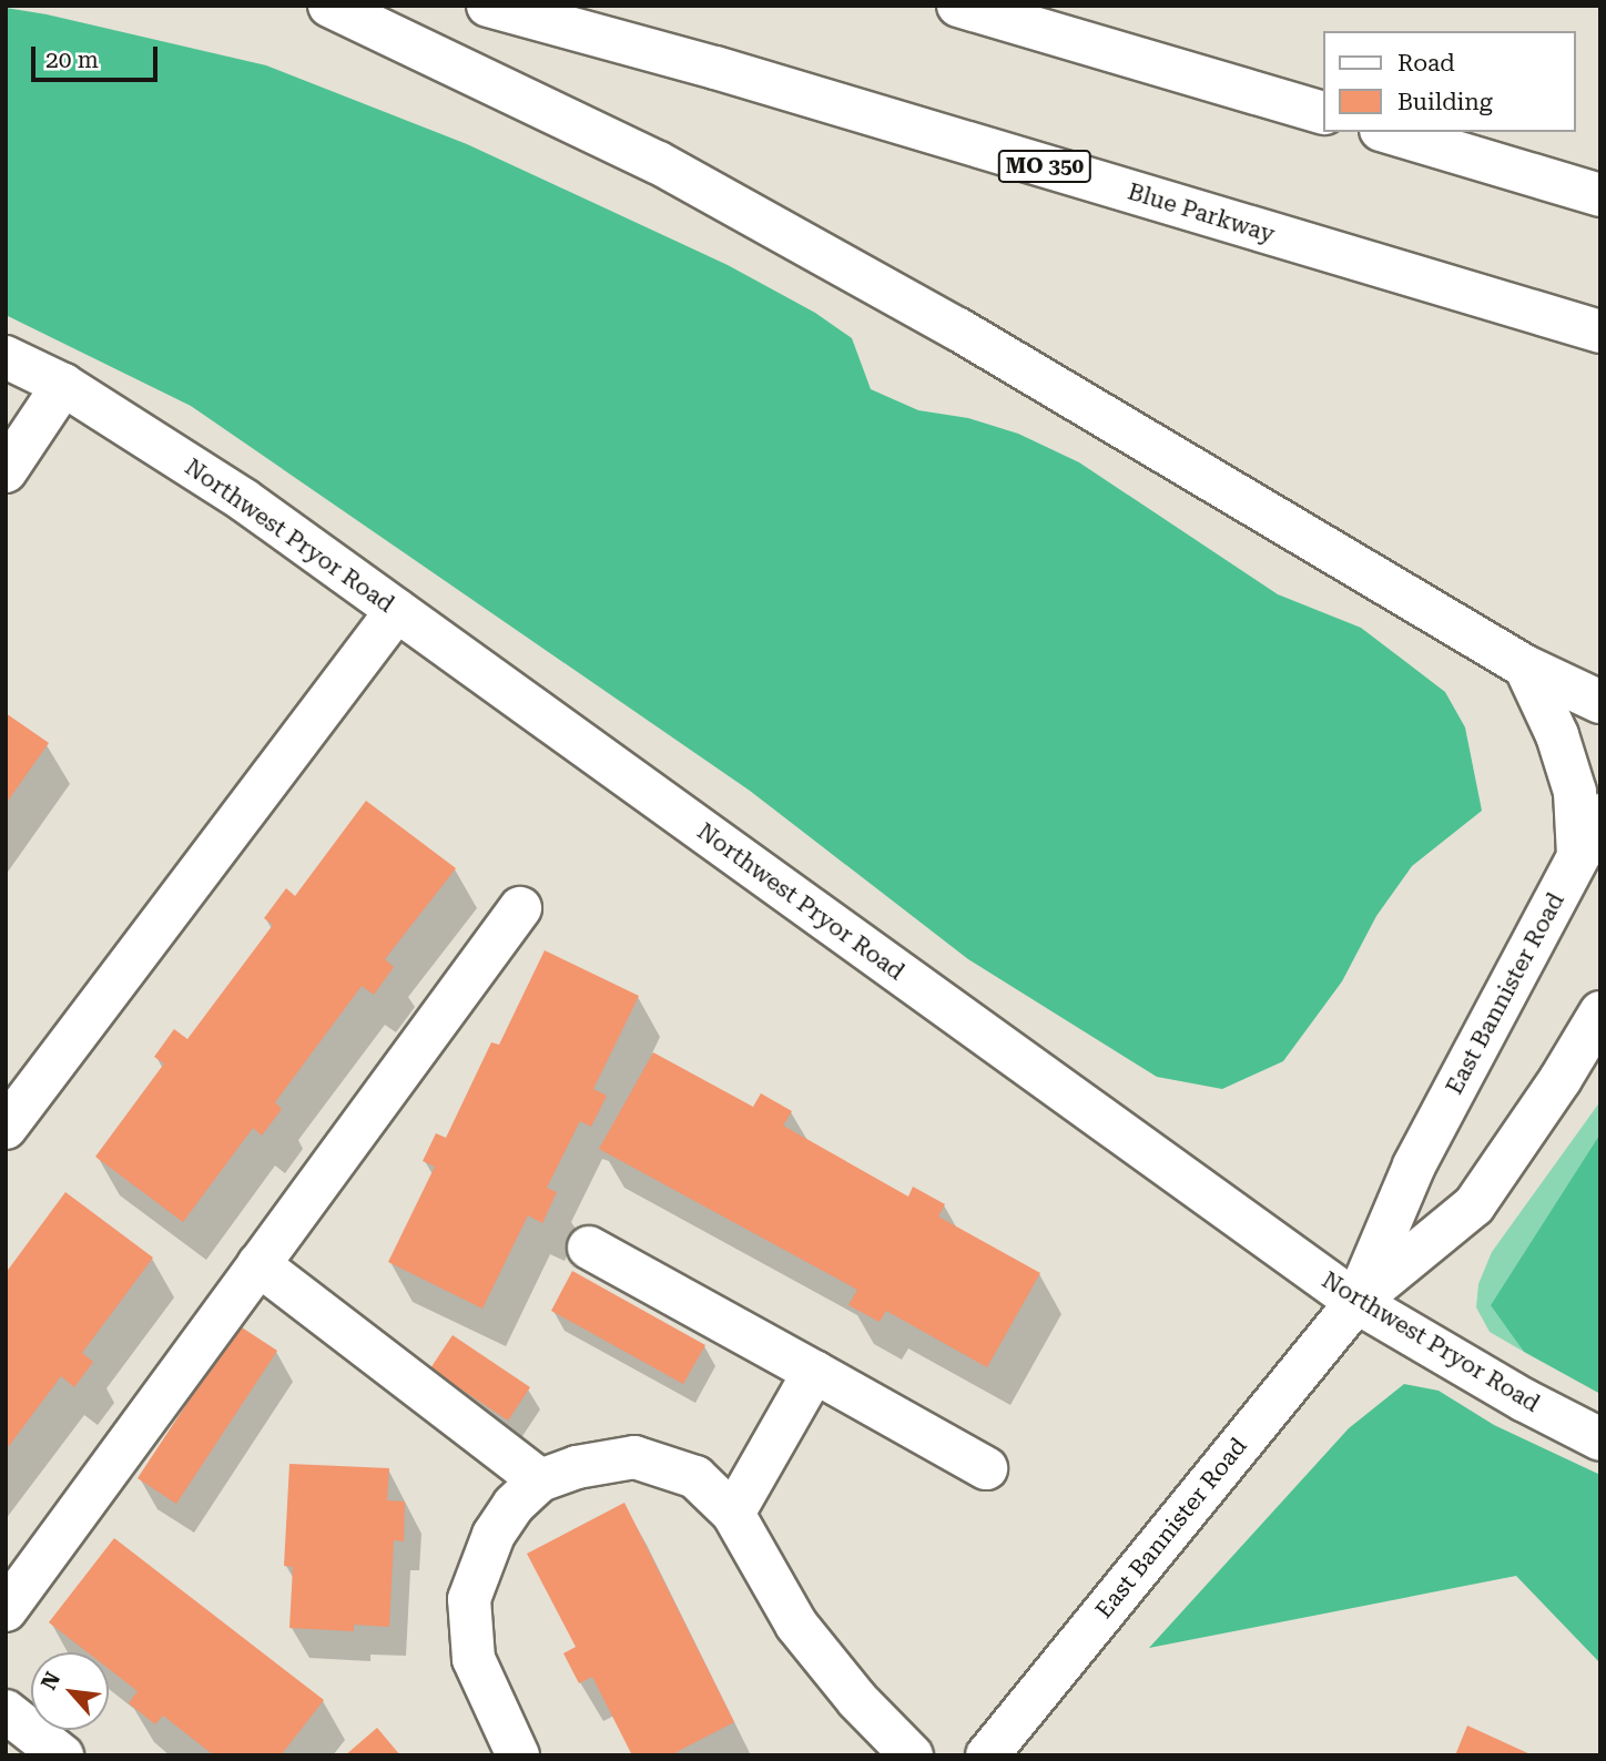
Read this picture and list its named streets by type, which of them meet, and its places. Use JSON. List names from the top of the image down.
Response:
{
  "streets": {
    "main road": [
      "MO 350",
      "Blue Parkway",
      "Northwest Pryor Road",
      "East Bannister Road"
    ]
  },
  "crossings": [
    ["Northwest Pryor Road", "East Bannister Road"]
  ],
  "legend": ["Road", "Building"],
  "scale_bar": "20 m",
  "north": "top left"
}
